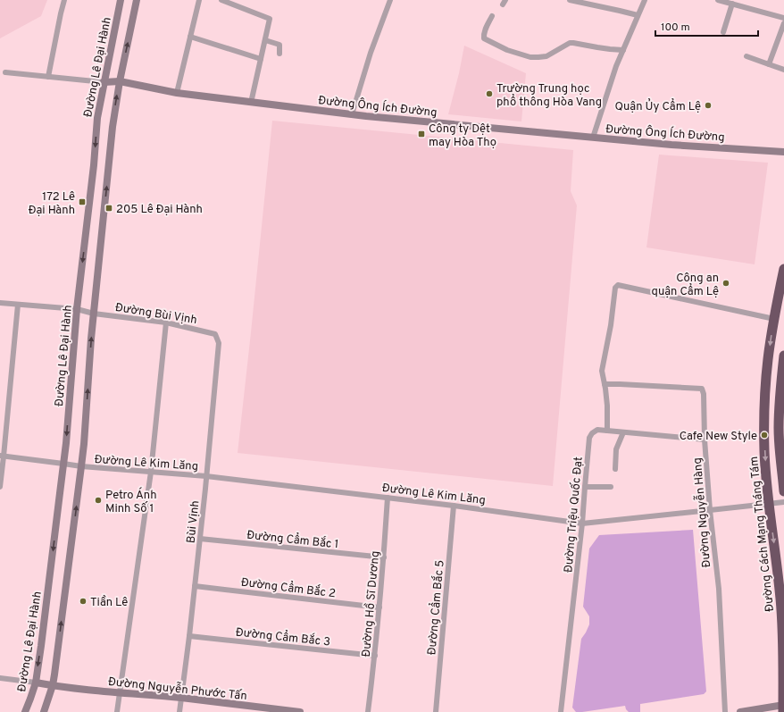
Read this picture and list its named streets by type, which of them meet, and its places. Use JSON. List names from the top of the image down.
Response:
{
  "streets": {
    "highway": ["Đường Cách Mạng Tháng Tám"],
    "main road": ["Đường Lê Đại Hành", "Đường Ông Ích Đường", "Đường Nguyễn Phước Tấn"],
    "street": [
      "Đường Bùi Vịnh",
      "Đường Lê Kim Lăng",
      "Đường Nguyễn Hàng",
      "Đường Triệu Quốc Đạt",
      "Bùi Vịnh",
      "Đường Cẩm Bắc 1",
      "Đường Cẩm Bắc 2",
      "Đường Hồ Sĩ Dương",
      "Đường Cẩm Bắc 5",
      "Đường Cẩm Bắc 3"
    ]
  },
  "crossings": [
    ["Đường Lê Đại Hành", "Đường Ông Ích Đường"],
    ["Đường Lê Đại Hành", "Đường Bùi Vịnh"],
    ["Đường Lê Đại Hành", "Đường Lê Kim Lăng"],
    ["Đường Lê Đại Hành", "Đường Nguyễn Phước Tấn"],
    ["Đường Bùi Vịnh", "Bùi Vịnh"],
    ["Đường Lê Kim Lăng", "Đường Nguyễn Hàng"],
    ["Đường Lê Kim Lăng", "Đường Triệu Quốc Đạt"],
    ["Đường Lê Kim Lăng", "Bùi Vịnh"],
    ["Đường Lê Kim Lăng", "Đường Cách Mạng Tháng Tám"],
    ["Đường Lê Kim Lăng", "Đường Hồ Sĩ Dương"],
    ["Đường Lê Kim Lăng", "Đường Cẩm Bắc 5"],
    ["Đường Nguyễn Hàng", "Đường Triệu Quốc Đạt"],
    ["Bùi Vịnh", "Đường Cẩm Bắc 1"],
    ["Bùi Vịnh", "Đường Cẩm Bắc 2"],
    ["Bùi Vịnh", "Đường Cẩm Bắc 3"],
    ["Bùi Vịnh", "Đường Nguyễn Phước Tấn"],
    ["Đường Cẩm Bắc 1", "Đường Hồ Sĩ Dương"],
    ["Đường Cẩm Bắc 2", "Đường Hồ Sĩ Dương"],
    ["Đường Hồ Sĩ Dương", "Đường Cẩm Bắc 3"]
  ],
  "places": {
    "other": [
      "Trường Trung học phổ thông Hòa Vang",
      "Quận Ủy Cẩm Lệ",
      "Công an quận Cẩm Lệ",
      "Cafe New Style",
      "Petro Ánh Minh Số 1",
      "Tiần Lê"
    ],
    "transit": ["Công ty Dệt may Hòa Thọ", "172 Lê Đại Hành", "205 Lê Đại Hành"]
  },
  "scale_bar": "100 m"
}
